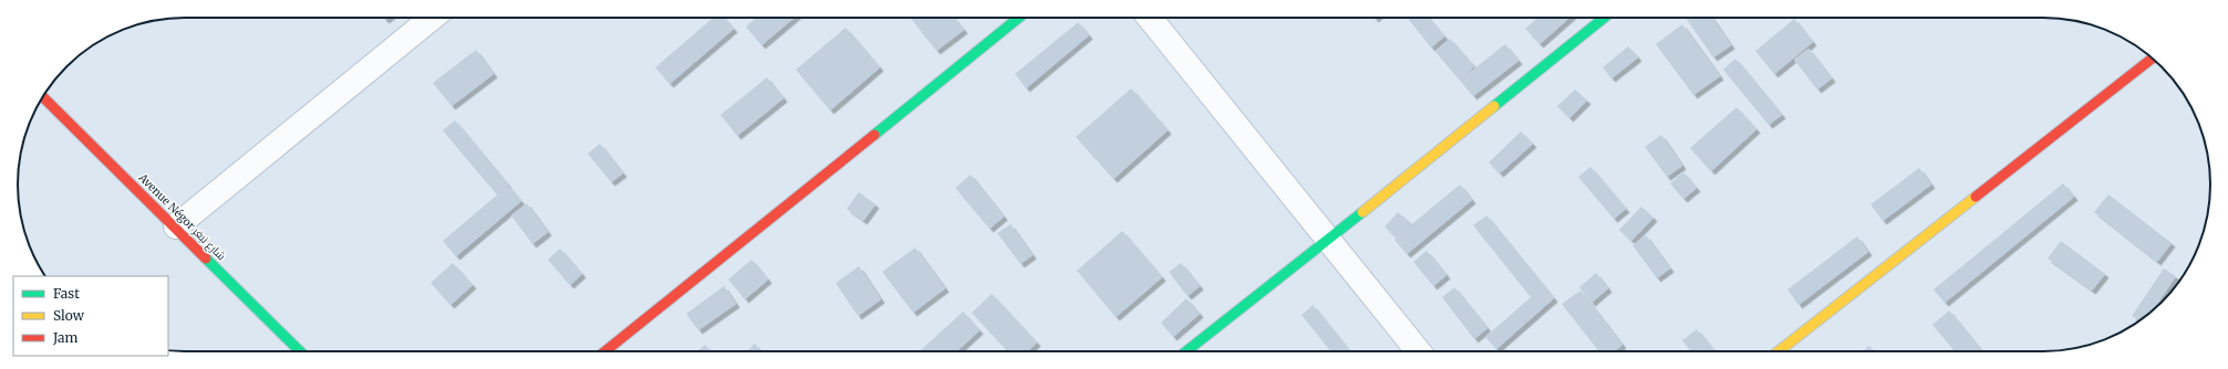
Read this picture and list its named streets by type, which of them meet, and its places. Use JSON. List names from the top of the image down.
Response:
{
  "streets": {
    "street": ["Avenue Négor شارع نيغر"]
  },
  "legend": ["Fast", "Slow", "Jam"]
}
